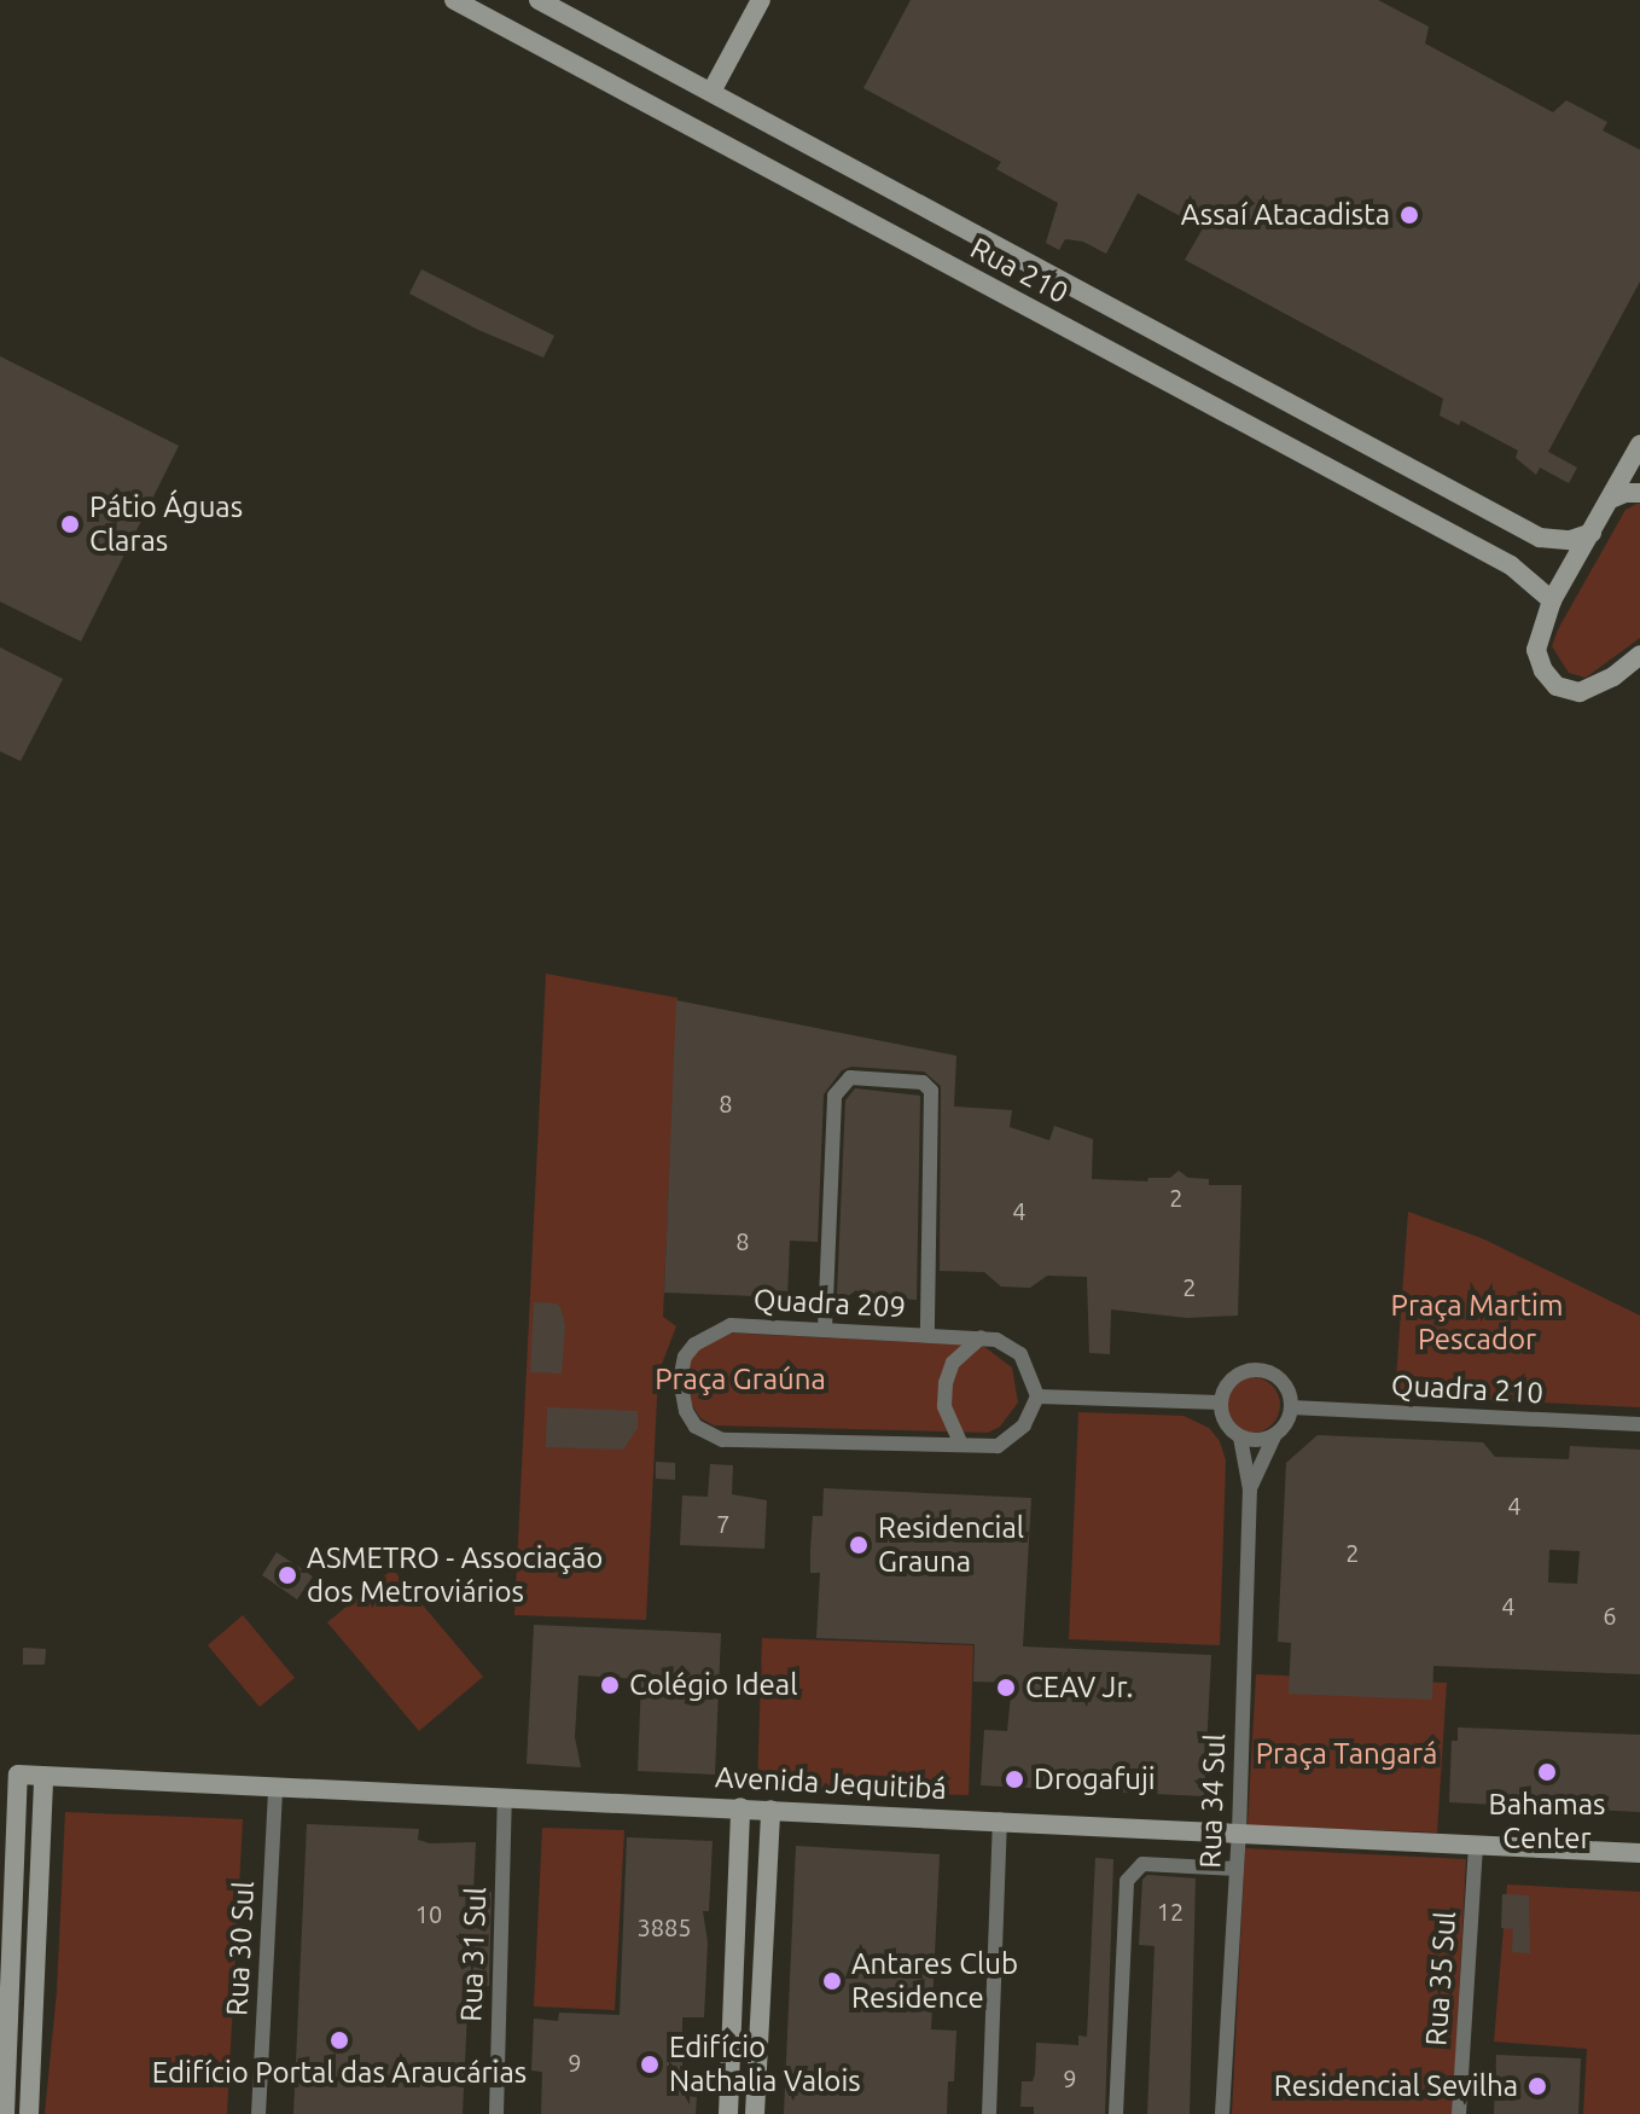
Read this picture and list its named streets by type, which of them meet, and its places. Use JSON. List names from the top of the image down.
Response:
{
  "streets": {
    "street": [
      "Rua 210",
      "Quadra 209",
      "Quadra 210",
      "Avenida Jequitibá",
      "Rua 34 Sul",
      "Rua 30 Sul",
      "Rua 31 Sul",
      "Rua 35 Sul"
    ]
  },
  "crossings": [
    ["Quadra 210", "Rua 34 Sul"],
    ["Avenida Jequitibá", "Rua 34 Sul"],
    ["Avenida Jequitibá", "Rua 30 Sul"],
    ["Avenida Jequitibá", "Rua 31 Sul"],
    ["Avenida Jequitibá", "Rua 35 Sul"]
  ],
  "parks": ["Praça Martim Pescador", "Praça Graúna", "Praça Tangará"],
  "places": [
    "Assaí Atacadista",
    "Pátio Águas Claras",
    "Residencial Grauna",
    "ASMETRO - Associação dos Metroviários",
    "Colégio Ideal",
    "CEAV Jr.",
    "Bahamas Center",
    "Drogafuji",
    "Antares Club Residence",
    "Edifício Portal das Araucárias",
    "Edifício Nathalia Valois",
    "Residencial Sevilha"
  ],
  "house_numbers": [
    "8",
    "2",
    "4",
    "8",
    "2",
    "4",
    "7",
    "2",
    "4",
    "6",
    "12",
    "10",
    "3885",
    "9",
    "9"
  ]
}
